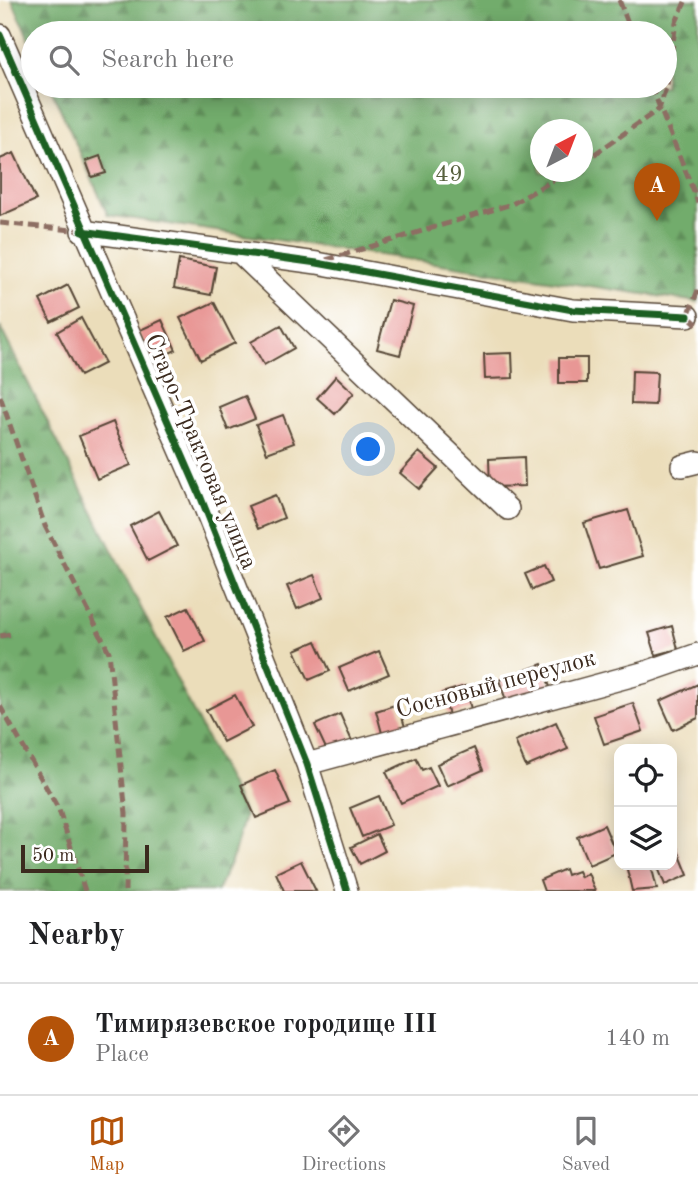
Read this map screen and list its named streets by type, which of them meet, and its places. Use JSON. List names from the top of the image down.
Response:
{
  "streets": {
    "street": ["Старо-Трактовая улица", "Сосновый переулок"]
  },
  "crossings": [
    ["Старо-Трактовая улица", "Сосновый переулок"]
  ],
  "parks": ["49"],
  "scale_bar": "50 m",
  "north": "top right",
  "page": {
    "search": "Search here",
    "pins": "A",
    "scale": "50 m",
    "heading": "Nearby",
    "list": [
      {
        "mark": "A",
        "name": "Тимирязевское городище III",
        "note": "Place",
        "value": "140 m"
      }
    ],
    "nav": ["Map", "Directions", "Saved"]
  }
}
